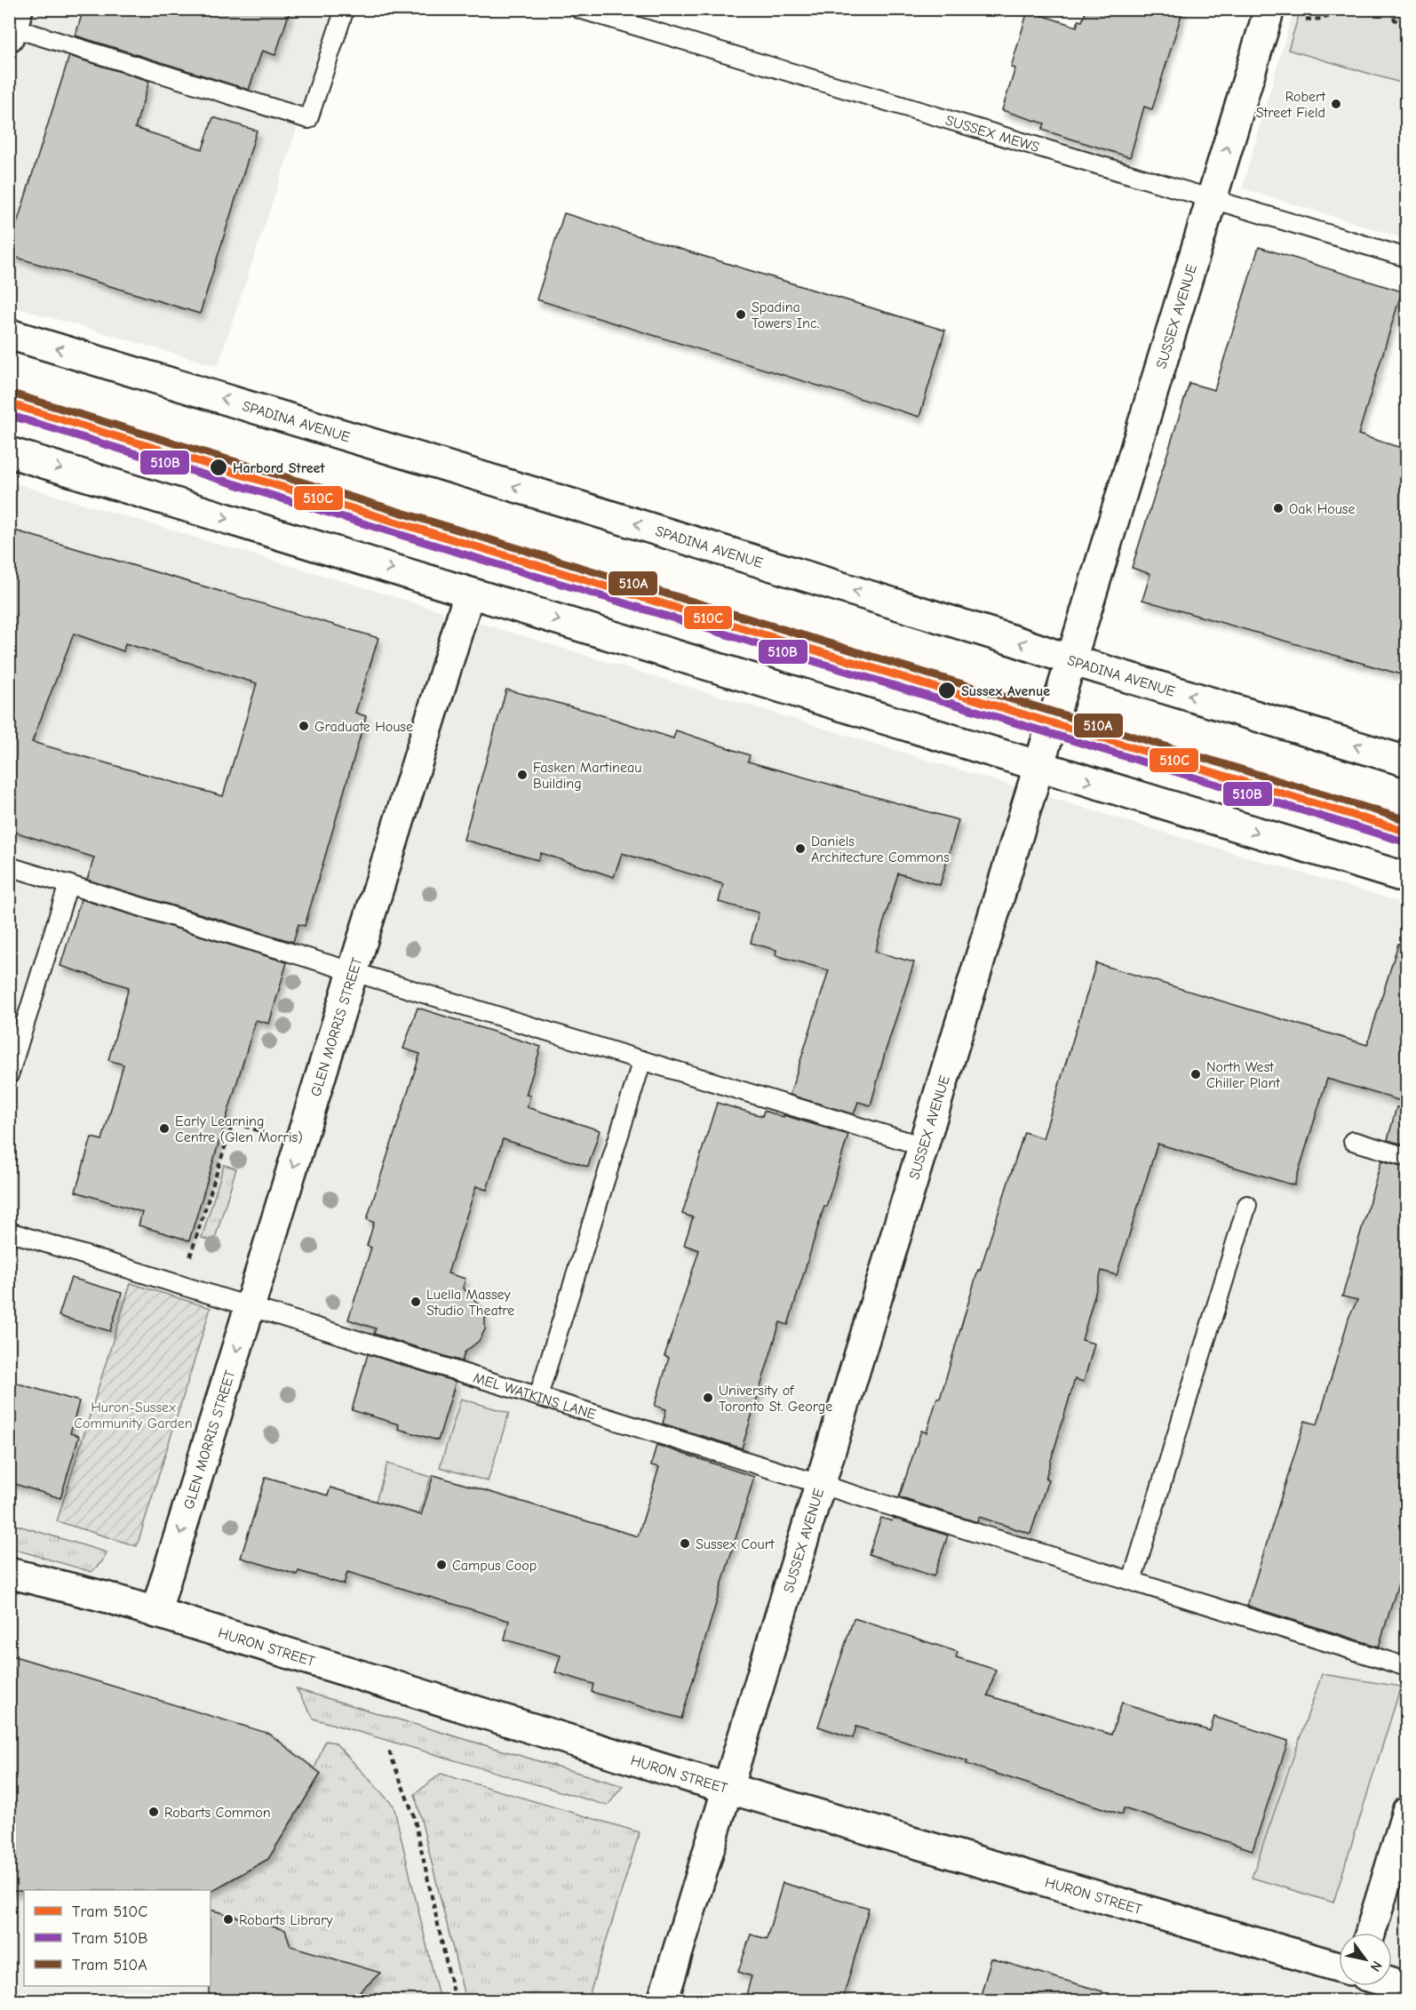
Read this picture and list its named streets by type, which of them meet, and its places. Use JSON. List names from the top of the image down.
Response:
{
  "streets": {
    "street": [
      "SUSSEX AVENUE",
      "SPADINA AVENUE",
      "GLEN MORRIS STREET",
      "HURON STREET"
    ],
    "lane": ["SUSSEX MEWS", "MEL WATKINS LANE"]
  },
  "crossings": [
    ["SUSSEX MEWS", "SUSSEX AVENUE"],
    ["SUSSEX AVENUE", "SPADINA AVENUE"],
    ["SUSSEX AVENUE", "MEL WATKINS LANE"],
    ["SUSSEX AVENUE", "HURON STREET"],
    ["GLEN MORRIS STREET", "MEL WATKINS LANE"],
    ["GLEN MORRIS STREET", "HURON STREET"]
  ],
  "one_way": ["GLEN MORRIS STREET"],
  "parks": ["Huron-Sussex Community Garden"],
  "places": [
    "Robert Street Field",
    "Spadina Towers Inc.",
    "Harbord Street",
    "Oak House",
    "Sussex Avenue",
    "Graduate House",
    "Fasken Martineau Building",
    "Daniels Architecture Commons",
    "North West Chiller Plant",
    "Early Learning Centre (Glen Morris)",
    "Luella Massey Studio Theatre",
    "University of Toronto St. George",
    "Sussex Court",
    "Campus Coop",
    "Robarts Common",
    "Robarts Library"
  ],
  "lines": ["tram line 510A", "tram line 510C", "tram line 510B"],
  "legend": ["Tram 510C", "Tram 510B", "Tram 510A"],
  "north": "bottom right"
}
